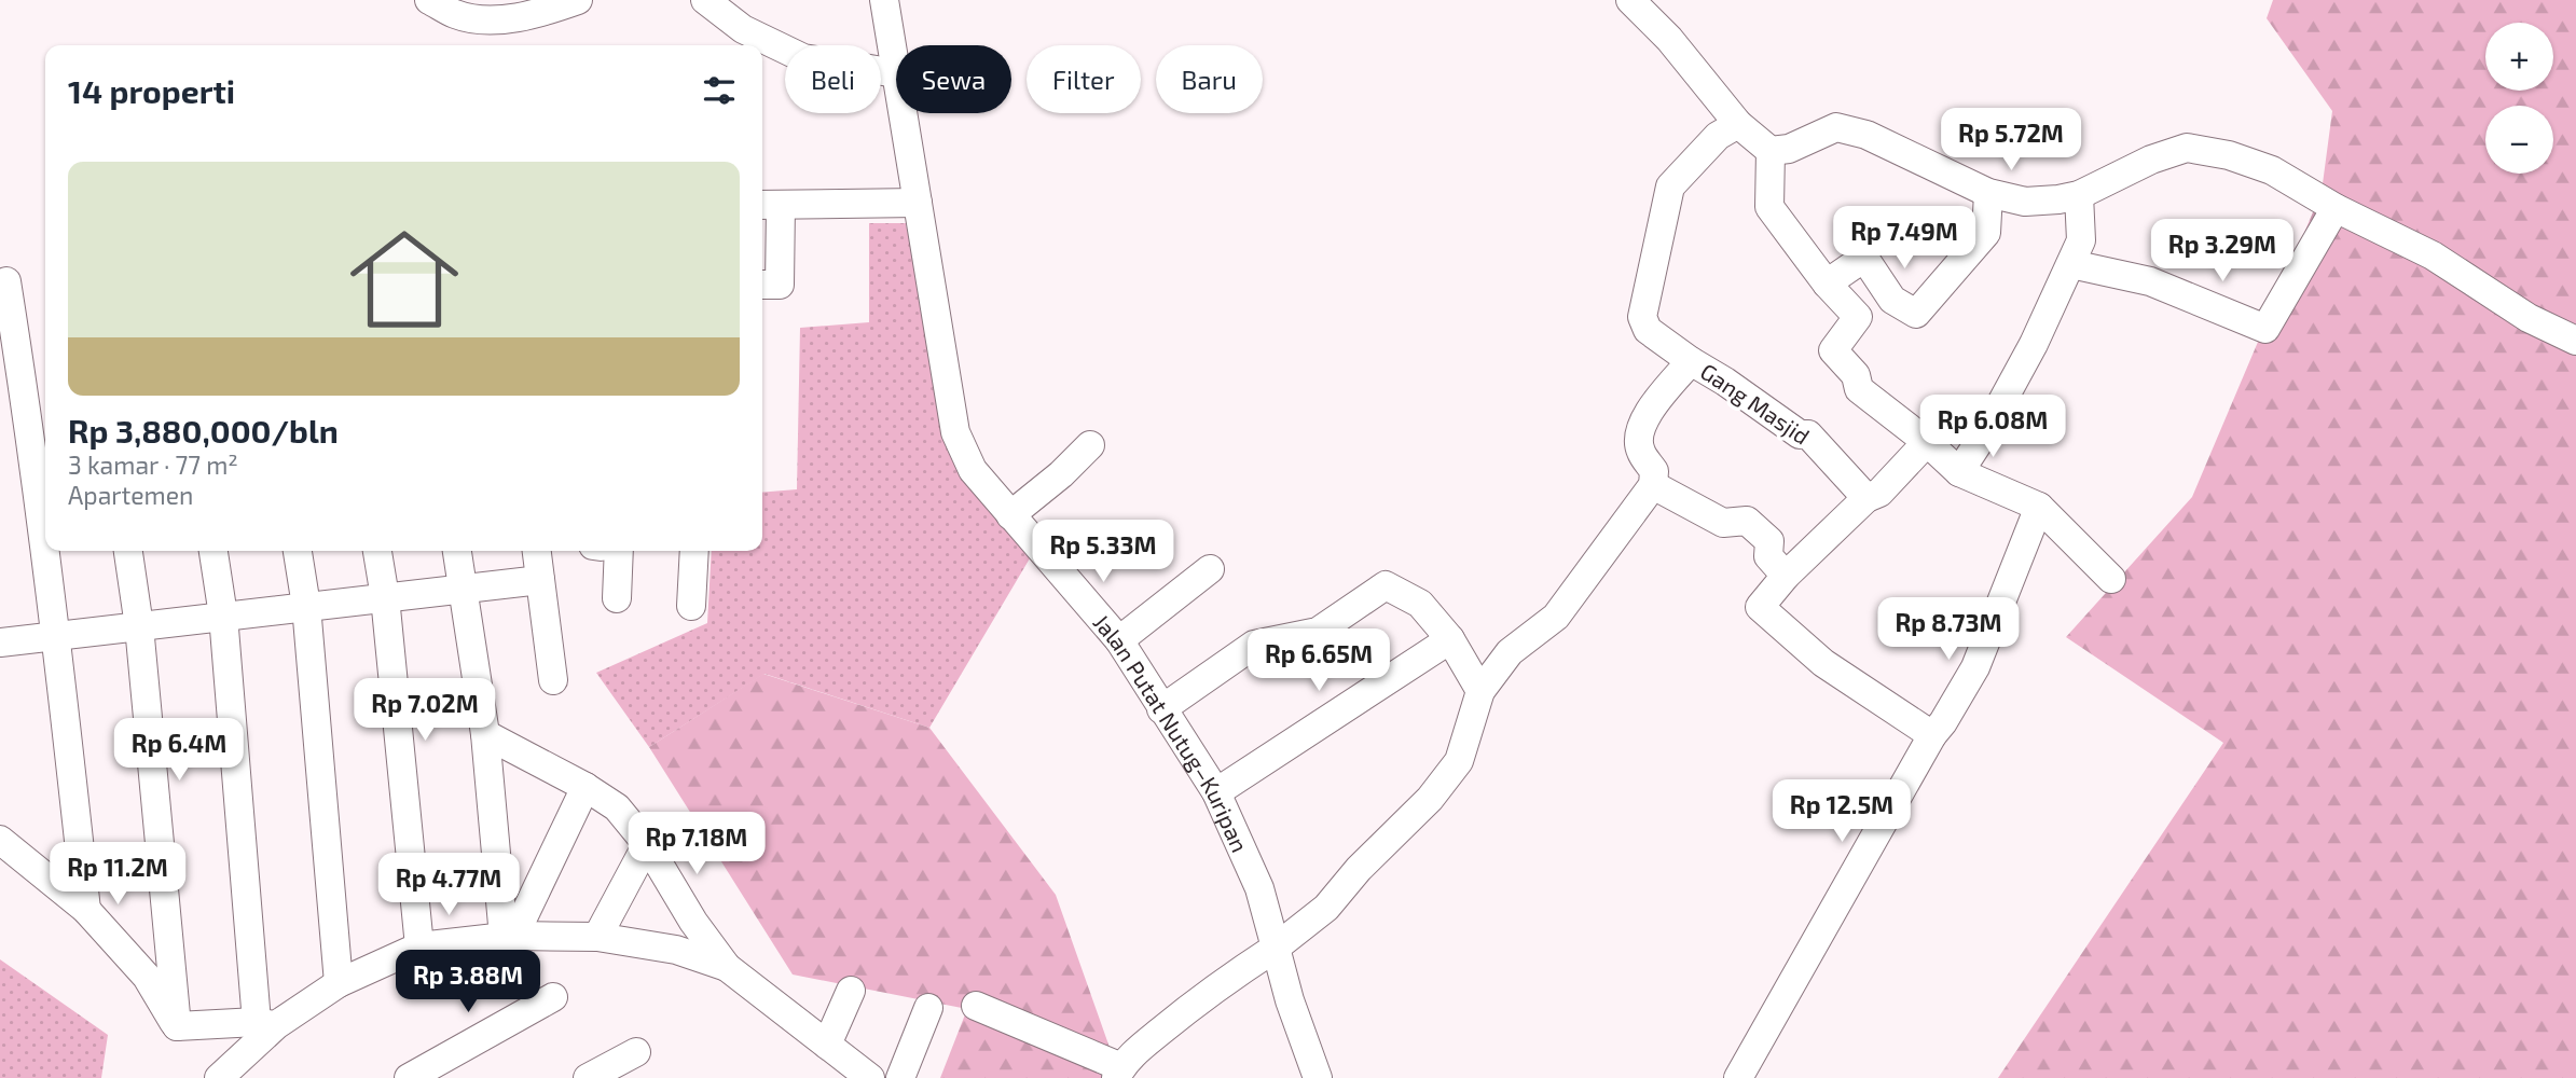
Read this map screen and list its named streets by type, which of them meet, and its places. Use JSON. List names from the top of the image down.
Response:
{
  "streets": {
    "street": ["Gang Masjid", "Jalan Putat Nutug–Kuripan"]
  },
  "page": {
    "map_buttons": ["+", "−"],
    "chip": [
      "Beli",
      "Sewa",
      "Filter",
      "Baru"
    ],
    "heading": "14 properti",
    "price": [
      "Rp 5.72M",
      "Rp 7.49M",
      "Rp 3.29M",
      "Rp 6.08M",
      "Rp 5.33M",
      "Rp 8.73M",
      "Rp 6.65M",
      "Rp 7.02M",
      "Rp 6.4M",
      "Rp 12.5M",
      "Rp 7.18M",
      "Rp 11.2M",
      "Rp 4.77M",
      "Rp 3.88M"
    ],
    "list": [
      {
        "name": "Rp 3,880,000/bln",
        "note": "3 kamar · 77 m² · Apartemen"
      }
    ]
  }
}
